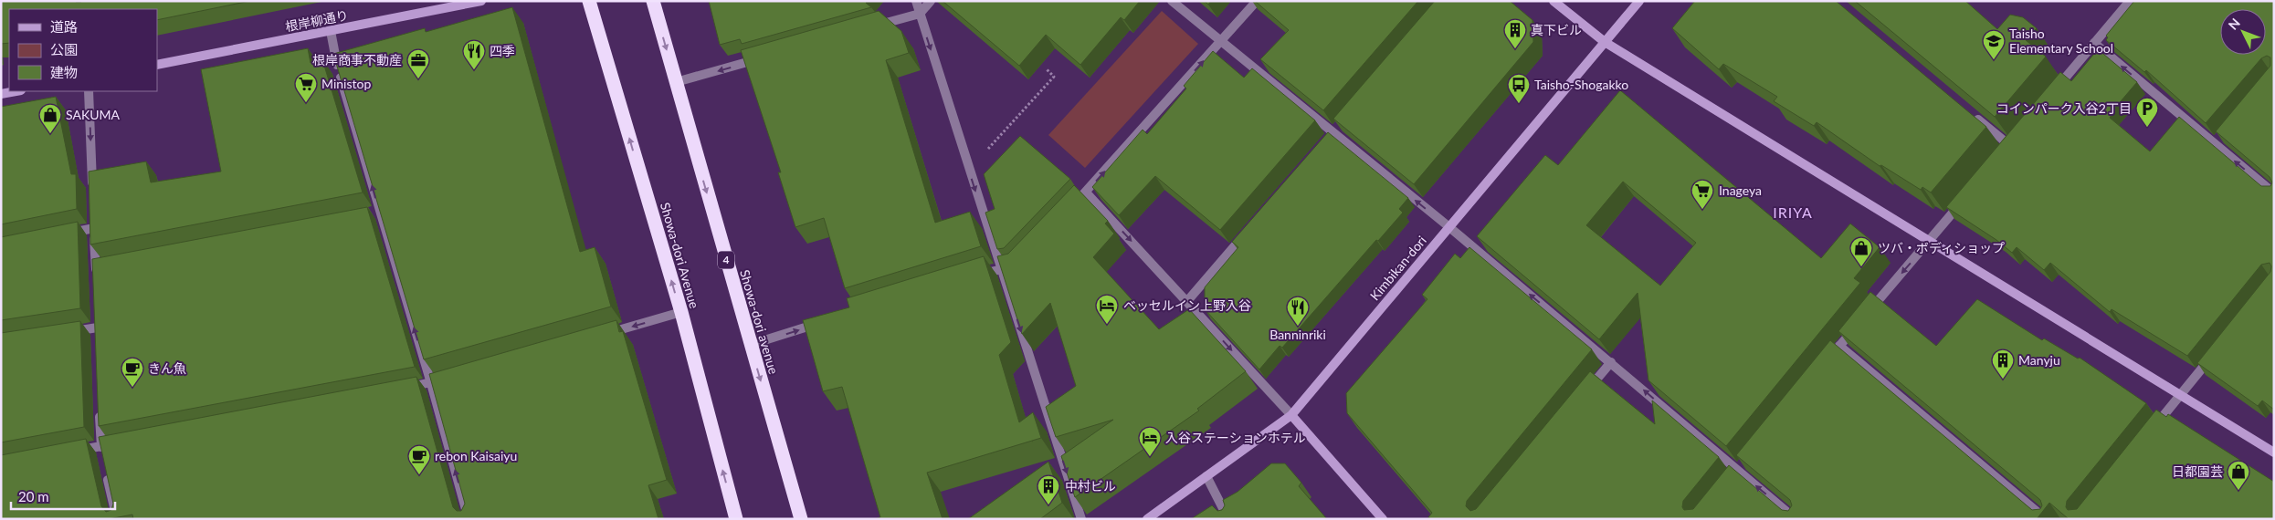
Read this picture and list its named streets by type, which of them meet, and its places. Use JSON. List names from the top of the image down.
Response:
{
  "streets": {
    "highway": ["Showa-dori Avenue", "4", "Showa-dori avenue"],
    "street": ["根岸柳通り", "Kimbikan-dori"]
  },
  "one_way": ["Showa-dori Avenue", "Showa-dori avenue"],
  "districts": ["IRIYA"],
  "places": {
    "building": ["真下ビル", "Manyju", "中村ビル"],
    "school or university": ["Taisho Elementary School"],
    "restaurant": ["四季", "Banninriki"],
    "office": ["根岸商事不動産"],
    "supermarket": ["Ministop", "Inageya"],
    "bus stop": ["Taisho-Shogakko"],
    "parking": ["コインパーク入谷2丁目"],
    "shop": ["SAKUMA", "ツバ・ボディショップ", "日都園芸"],
    "hotel": ["ベッセルイン上野入谷", "入谷ステーションホテル"],
    "cafe": ["きん魚", "rebon Kaisaiyu"]
  },
  "legend": ["道路", "公園", "建物"],
  "scale_bar": "20 m",
  "north": "top left"
}
